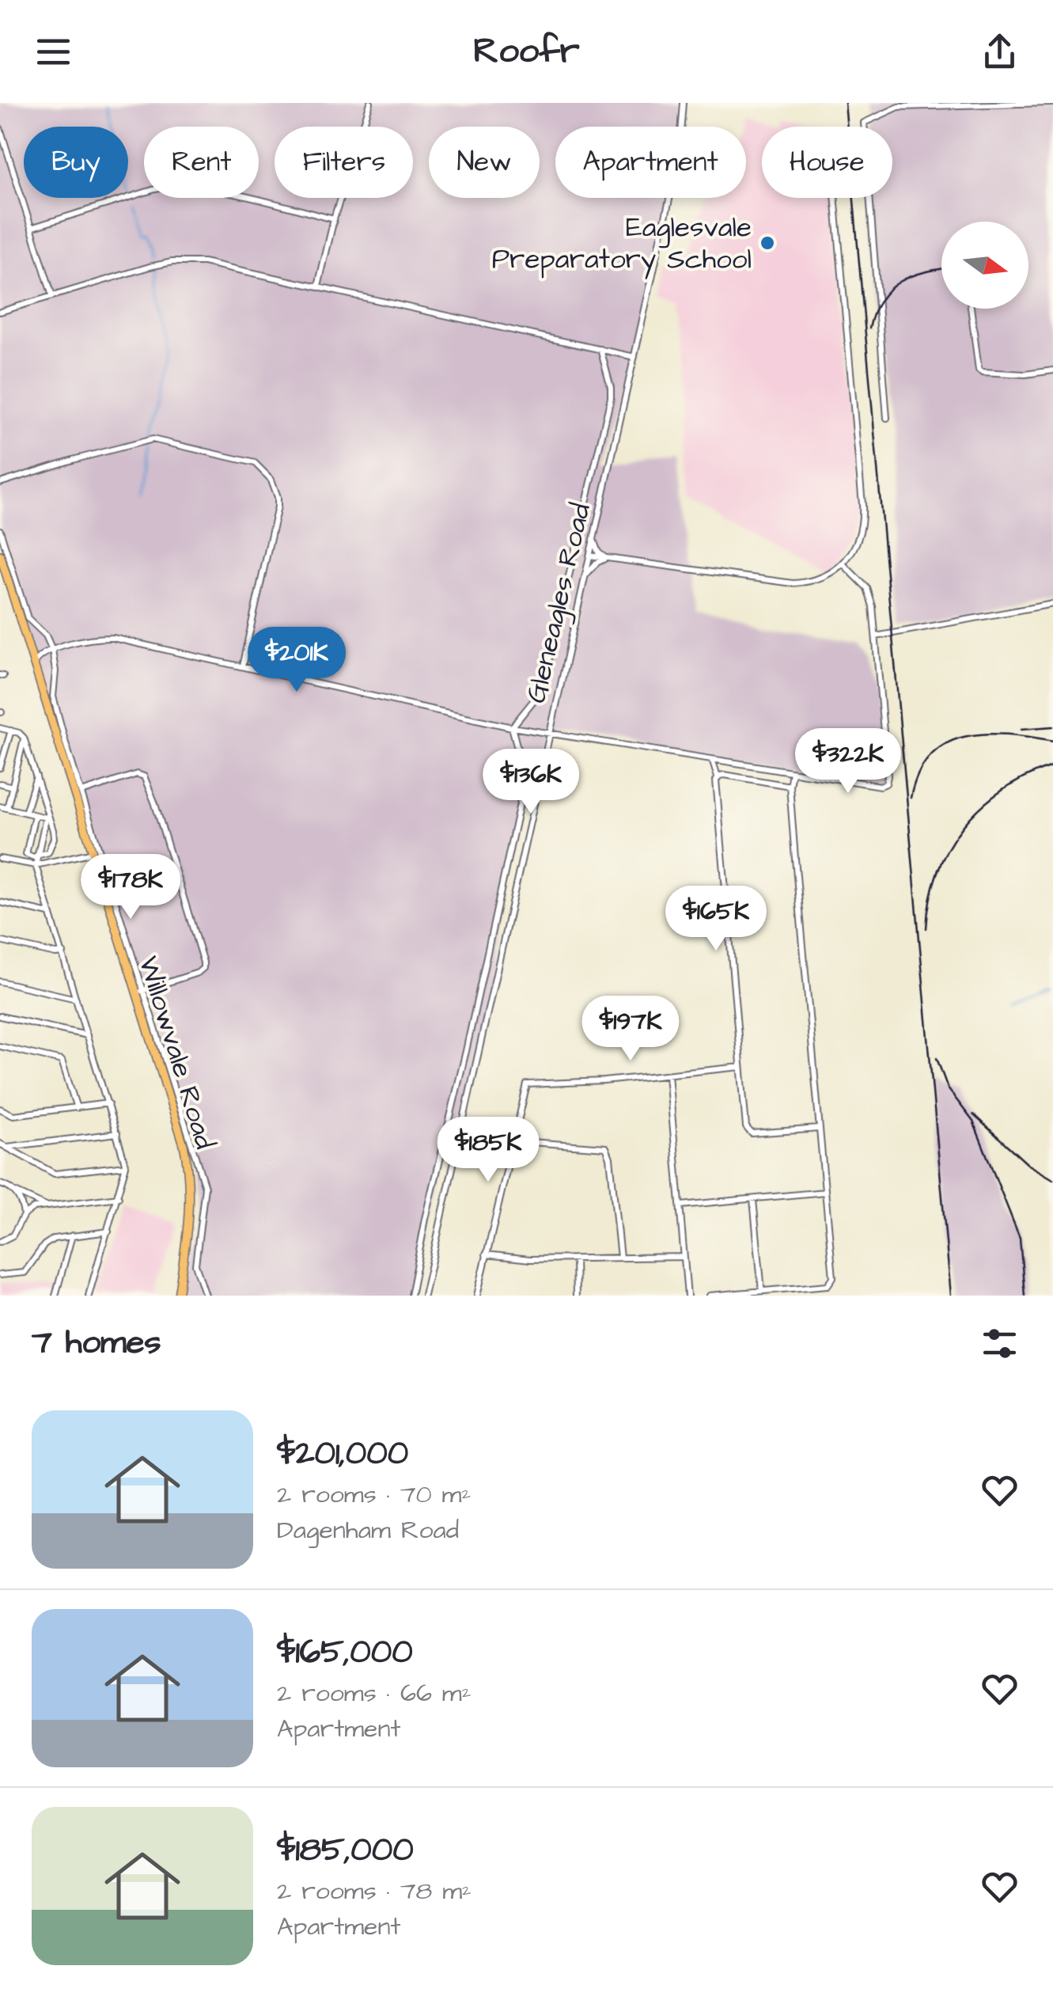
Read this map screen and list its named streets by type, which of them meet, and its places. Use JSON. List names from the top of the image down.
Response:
{
  "streets": {
    "main road": ["Willowvale Road"],
    "street": ["Gleneagles Road"]
  },
  "places": ["Eaglesvale Preparatory School"],
  "north": "right",
  "page": {
    "header": "Roofr",
    "chip": [
      "Buy",
      "Rent",
      "Filters",
      "New",
      "Apartment",
      "House"
    ],
    "price": [
      "$201K",
      "$322K",
      "$136K",
      "$178K",
      "$165K",
      "$197K",
      "$185K"
    ],
    "heading": "7 homes",
    "list": [
      {
        "name": "$201,000",
        "note": "2 rooms · 70 m² · Dagenham Road"
      },
      {
        "name": "$165,000",
        "note": "2 rooms · 66 m² · Apartment"
      },
      {
        "name": "$185,000",
        "note": "2 rooms · 78 m² · Apartment"
      }
    ]
  }
}
